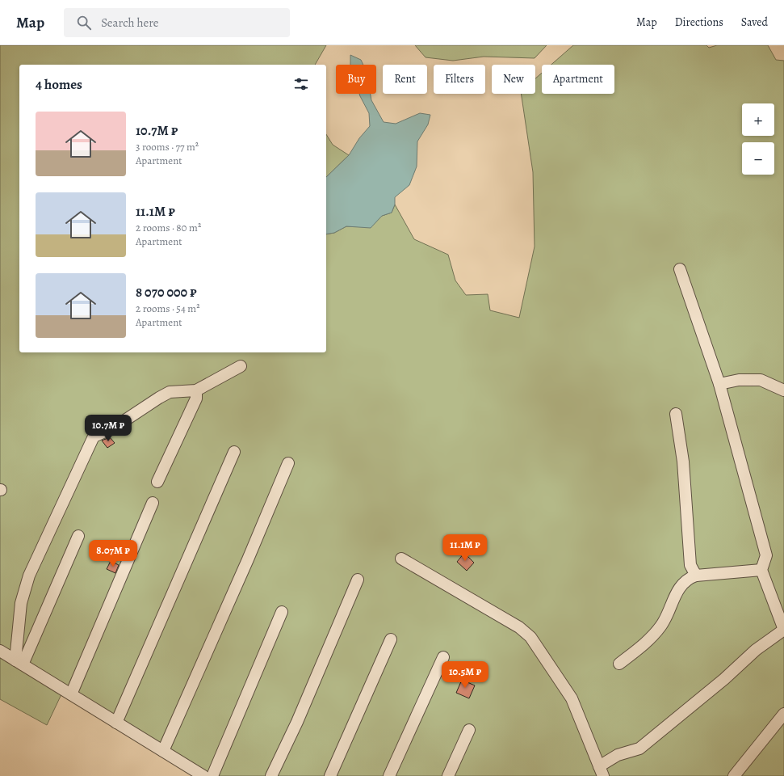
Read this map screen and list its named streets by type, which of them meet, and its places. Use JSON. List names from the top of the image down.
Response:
{
  "page": {
    "header": "Map",
    "search": "Search here",
    "nav": ["Map", "Directions", "Saved"],
    "chip": [
      "Buy",
      "Rent",
      "Filters",
      "New",
      "Apartment"
    ],
    "heading": "4 homes",
    "map_buttons": ["+", "−"],
    "list": [
      {
        "name": "10.7M ₽",
        "note": "3 rooms · 77 m² · Apartment"
      },
      {
        "name": "11.1M ₽",
        "note": "2 rooms · 80 m² · Apartment"
      },
      {
        "name": "8 070 000 ₽",
        "note": "2 rooms · 54 m² · Apartment"
      }
    ],
    "price": [
      "10.7M ₽",
      "11.1M ₽",
      "8.07M ₽",
      "10.5M ₽"
    ]
  }
}
